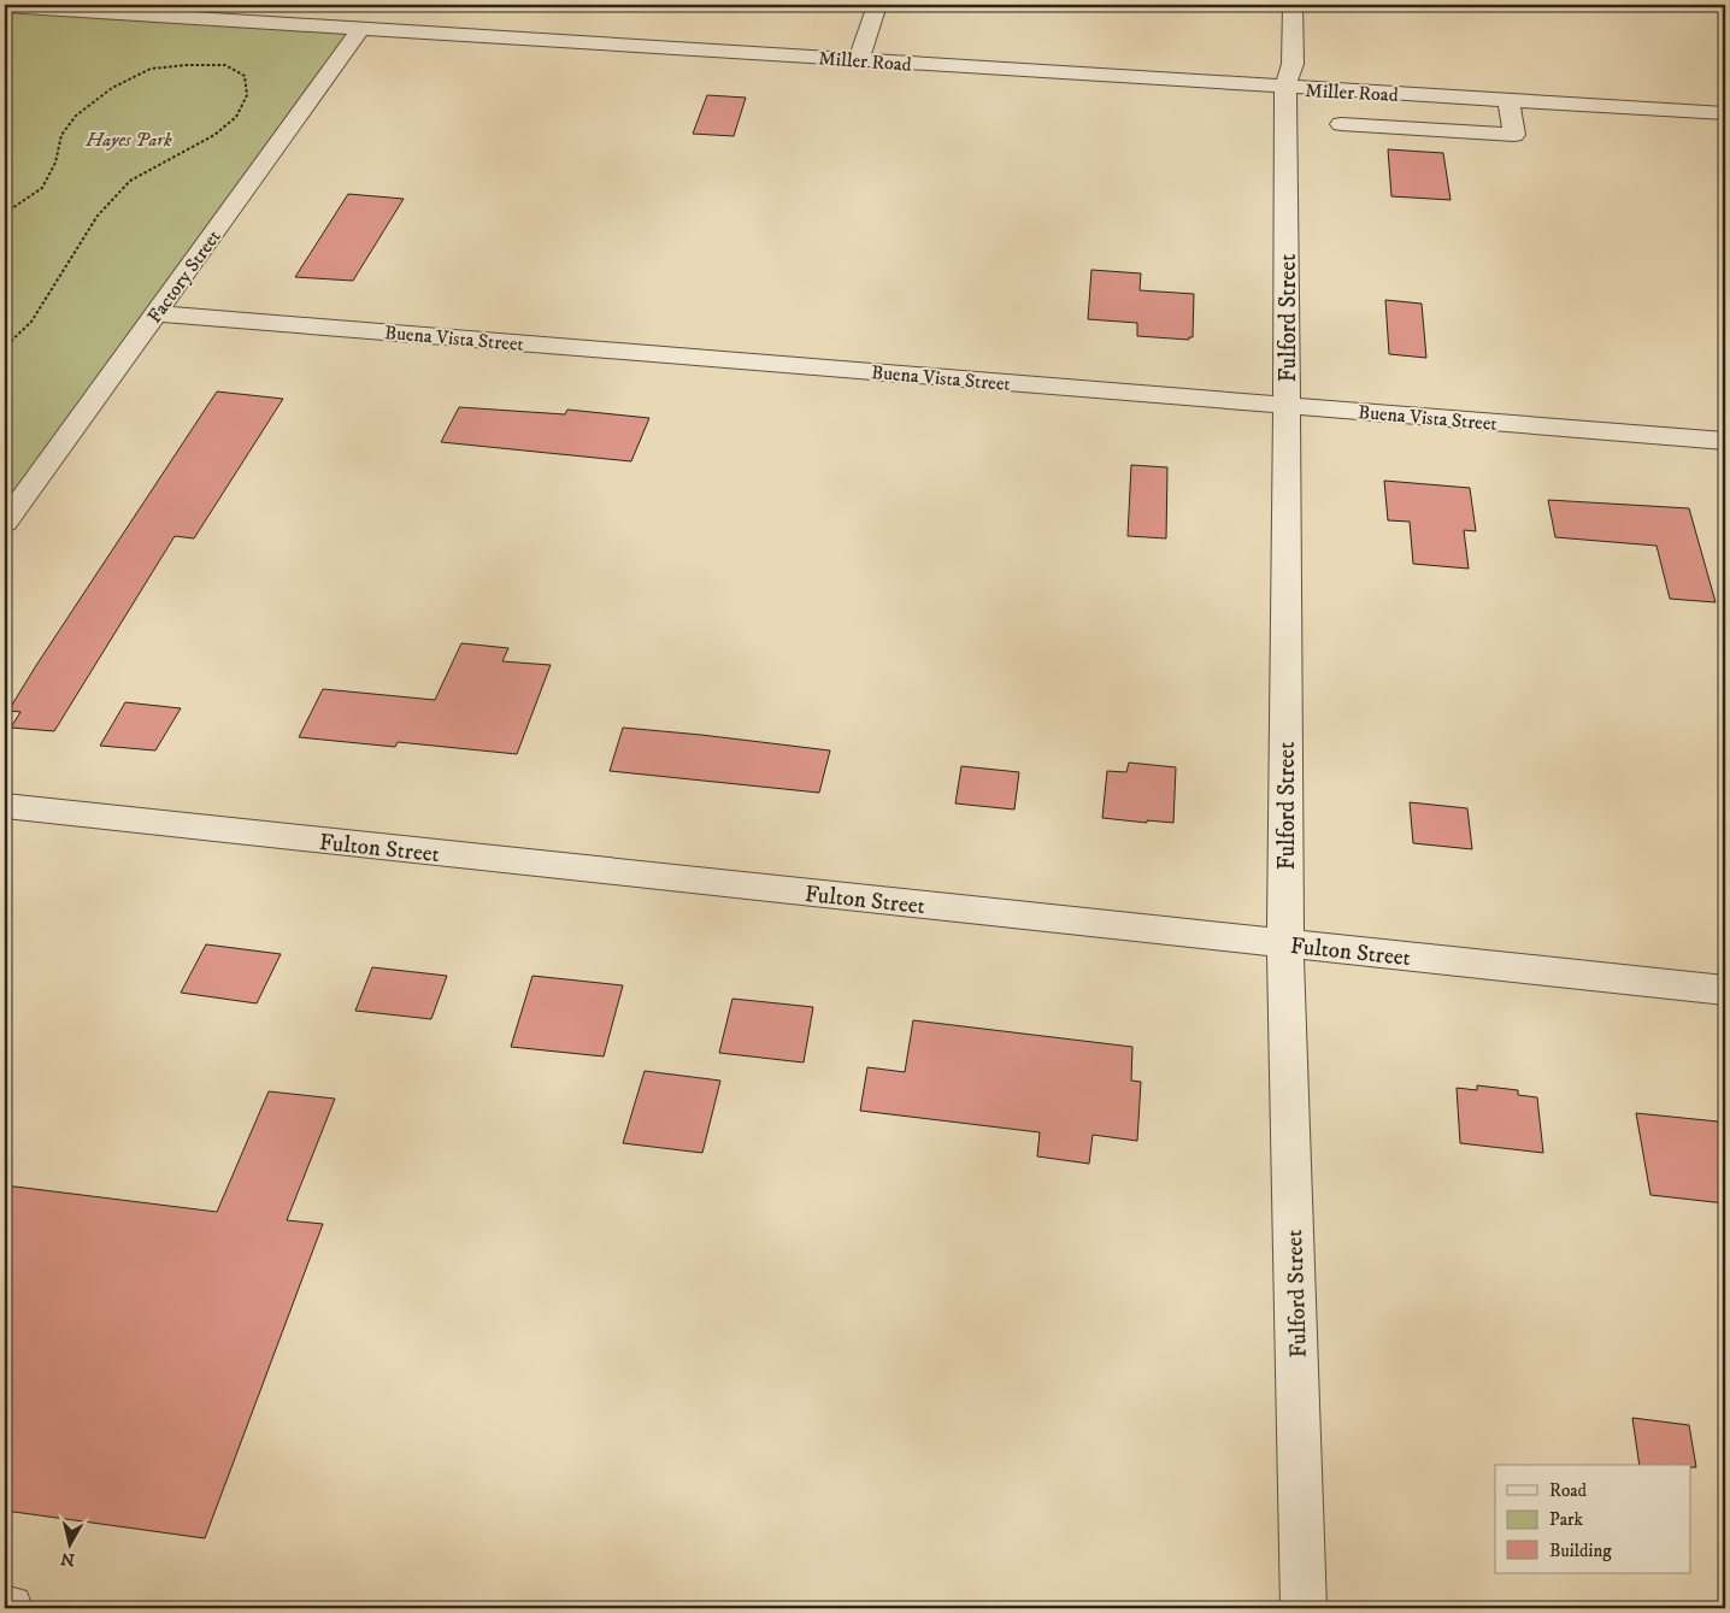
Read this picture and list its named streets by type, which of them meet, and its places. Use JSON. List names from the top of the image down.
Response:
{
  "streets": {
    "street": [
      "Miller Road",
      "Factory Street",
      "Fulford Street",
      "Buena Vista Street",
      "Fulton Street"
    ]
  },
  "crossings": [
    ["Miller Road", "Factory Street"],
    ["Miller Road", "Fulford Street"],
    ["Factory Street", "Buena Vista Street"],
    ["Fulford Street", "Buena Vista Street"],
    ["Fulford Street", "Fulton Street"]
  ],
  "parks": ["Hayes Park"],
  "legend": ["Road", "Park", "Building"],
  "north": "bottom"
}
